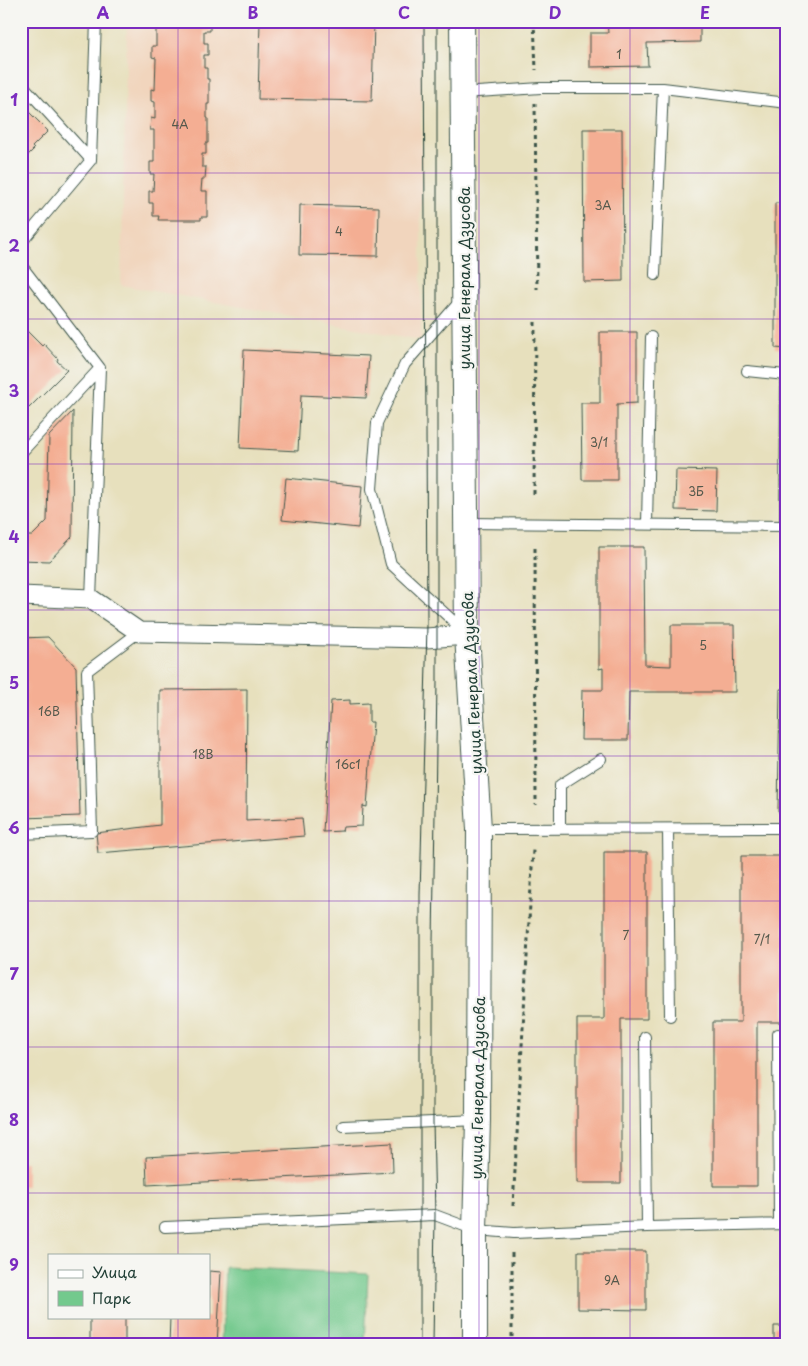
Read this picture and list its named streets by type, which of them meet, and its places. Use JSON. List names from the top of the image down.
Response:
{
  "streets": {
    "street": ["улица Генерала Дзусова"]
  },
  "house_numbers": [
    "1",
    "4А",
    "3А",
    "4",
    "3/1",
    "3Б",
    "5",
    "16В",
    "18В",
    "16с1",
    "7",
    "7/1",
    "9А"
  ],
  "legend": ["Улица", "Парк"],
  "grid": {
    "columns": [
      "A",
      "B",
      "C",
      "D",
      "E"
    ],
    "rows": [
      "1",
      "2",
      "3",
      "4",
      "5",
      "6",
      "7",
      "8",
      "9"
    ]
  }
}
